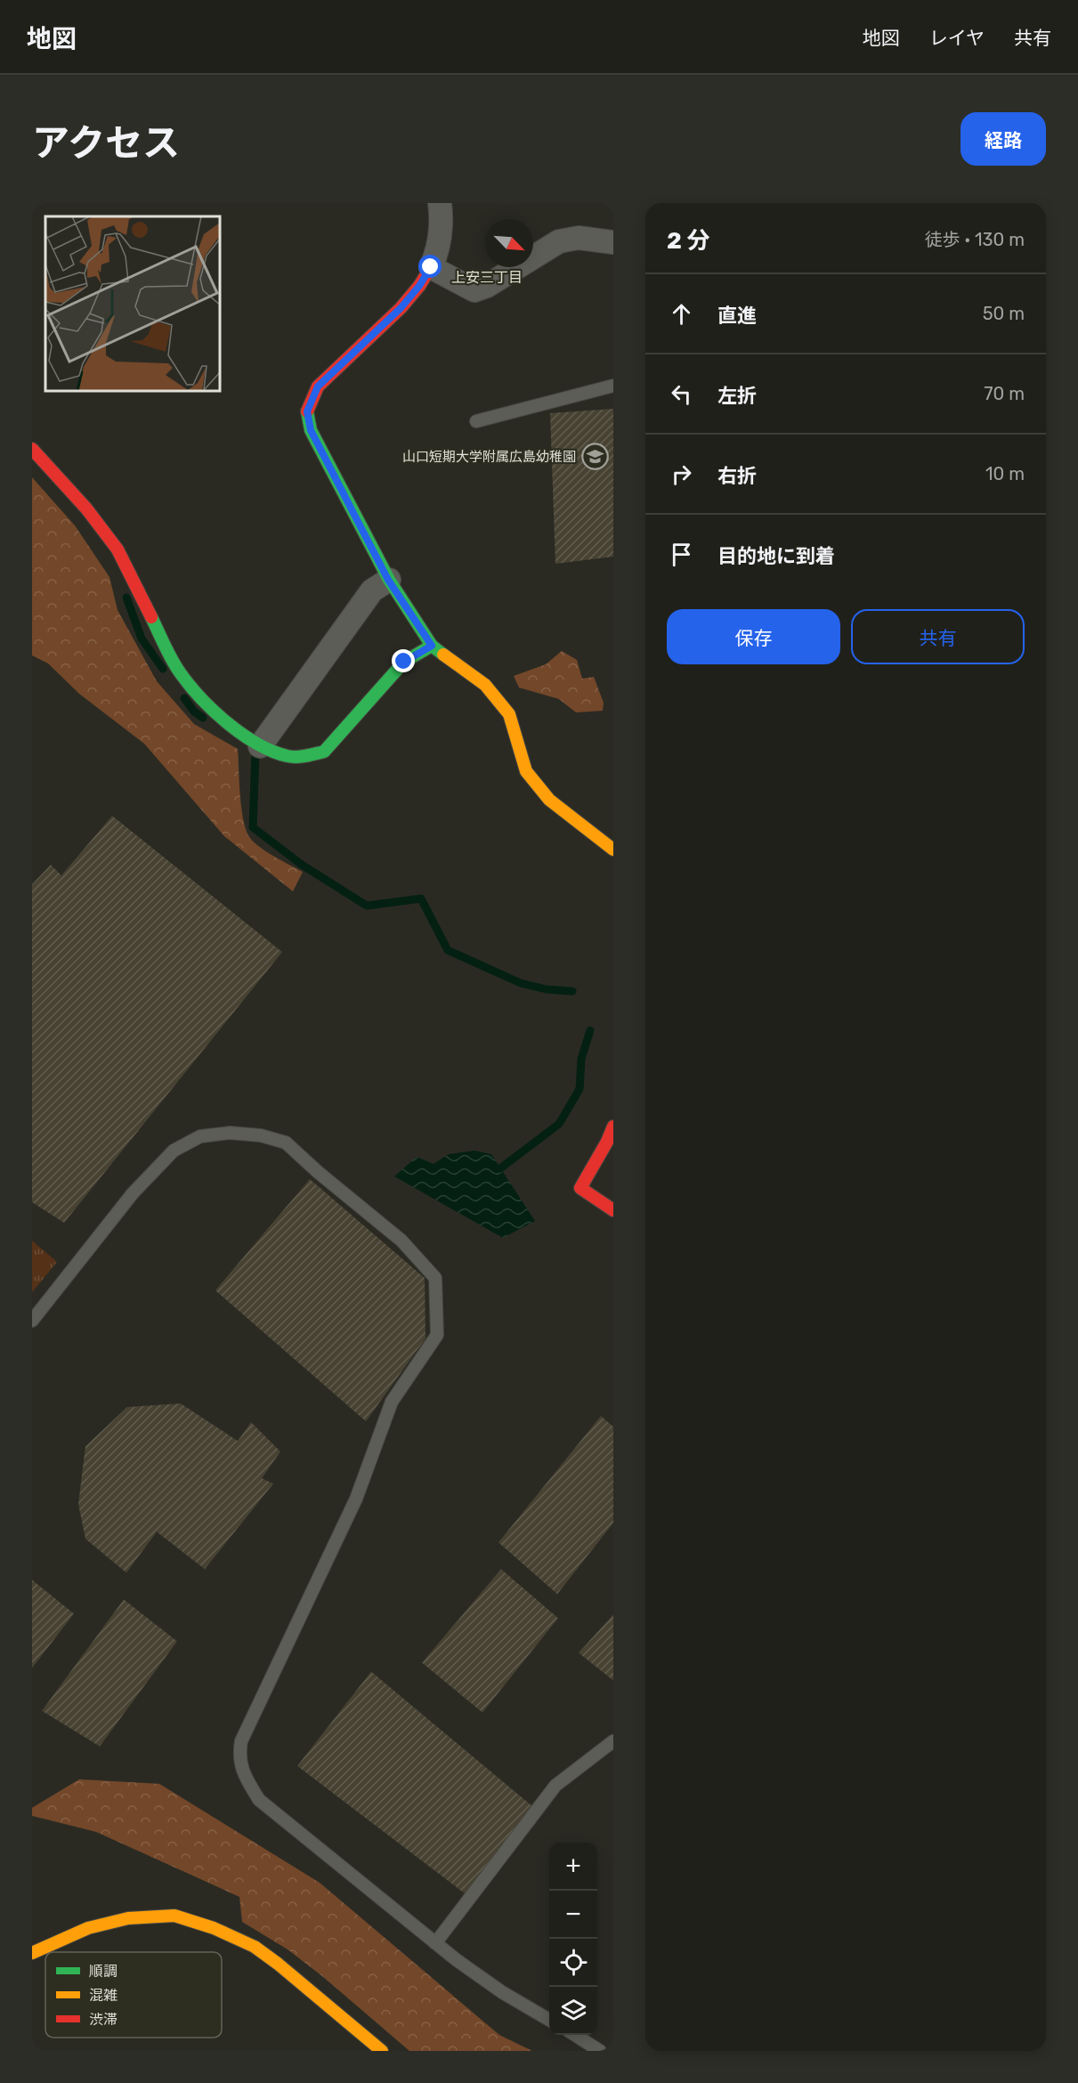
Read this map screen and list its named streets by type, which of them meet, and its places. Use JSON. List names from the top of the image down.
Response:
{
  "districts": ["上安三丁目"],
  "places": {
    "school or university": ["山口短期大学附属広島幼稚園"]
  },
  "legend": ["順調", "混雑", "渋滞"],
  "north": "bottom right",
  "page": {
    "header": "地図",
    "nav": ["地図", "レイヤ", "共有"],
    "title": "アクセス",
    "buttons": [
      "経路",
      ["保存", "共有"]
    ],
    "heading": ["2 分", "徒歩 · 130 m"],
    "list": [
      ["直進", "50 m"],
      ["左折", "70 m"],
      ["右折", "10 m"],
      "目的地に到着"
    ],
    "map_buttons": ["+", "−"]
  }
}
